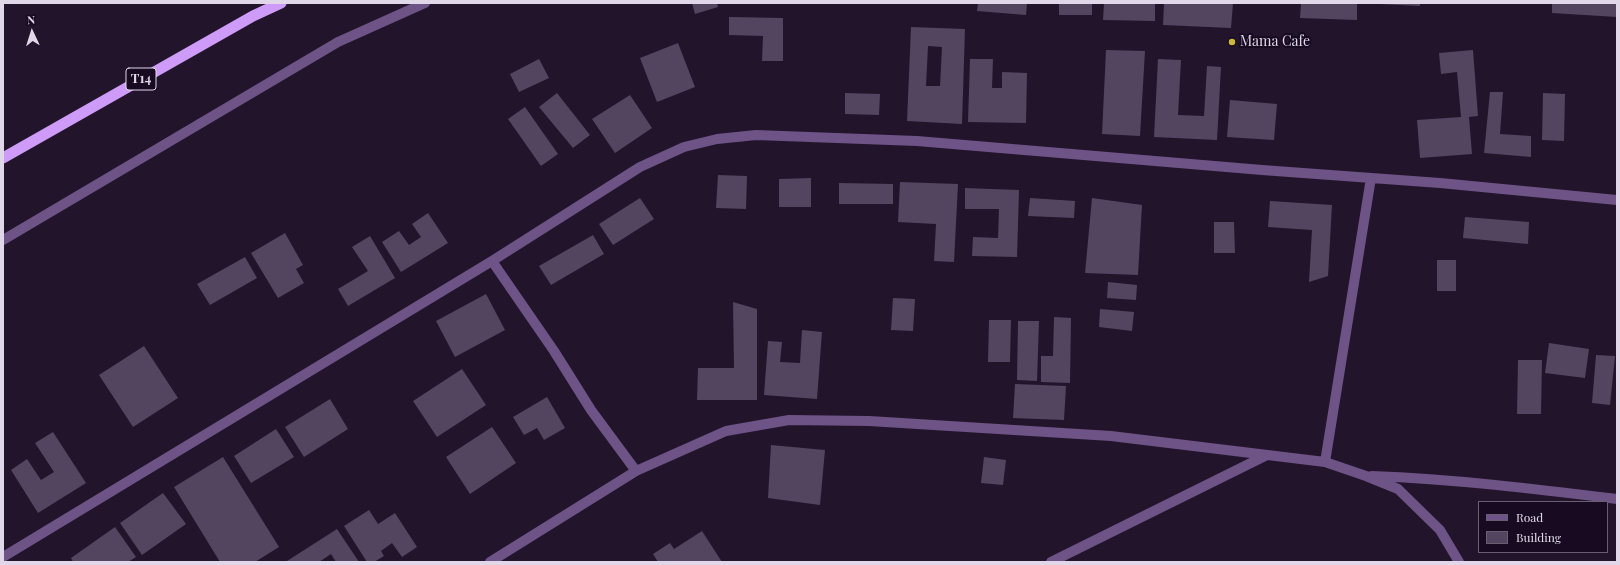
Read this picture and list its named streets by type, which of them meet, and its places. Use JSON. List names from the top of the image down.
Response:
{
  "streets": {
    "highway": ["T14"]
  },
  "places": ["Mama Cafe"],
  "legend": ["Road", "Building"],
  "north": "top"
}
